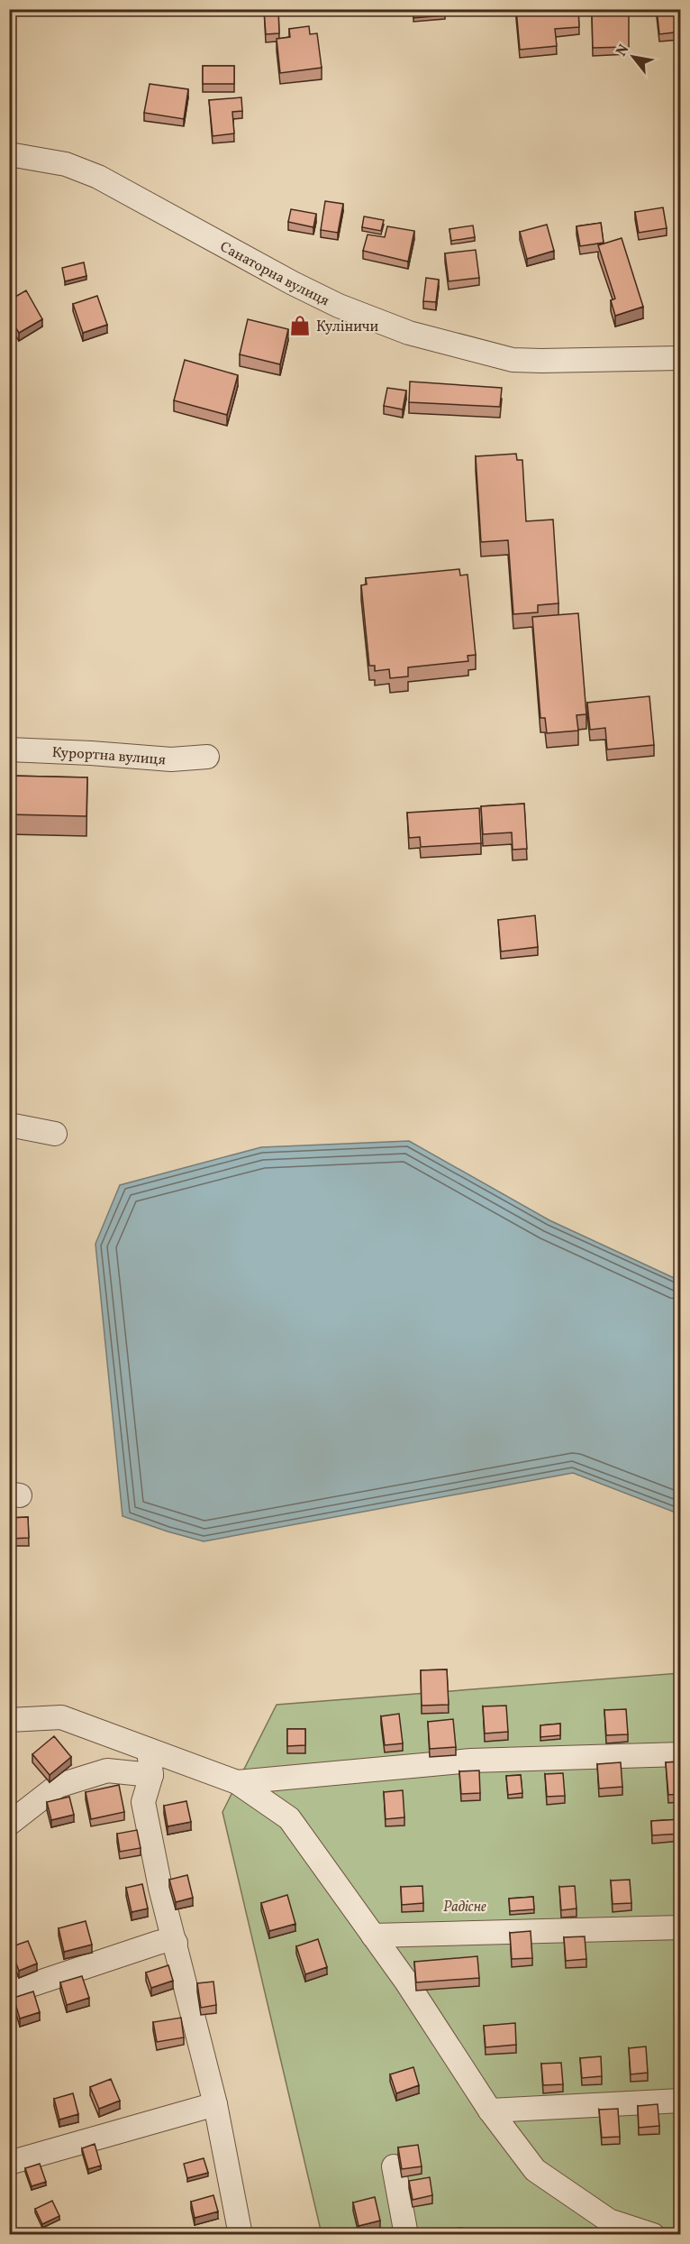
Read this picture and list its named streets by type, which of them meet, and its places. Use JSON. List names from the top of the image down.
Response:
{
  "streets": {
    "street": ["Санаторна вулиця", "Курортна вулиця"]
  },
  "parks": ["Радісне"],
  "places": {
    "shop": ["Куліничи"]
  },
  "north": "top left"
}
